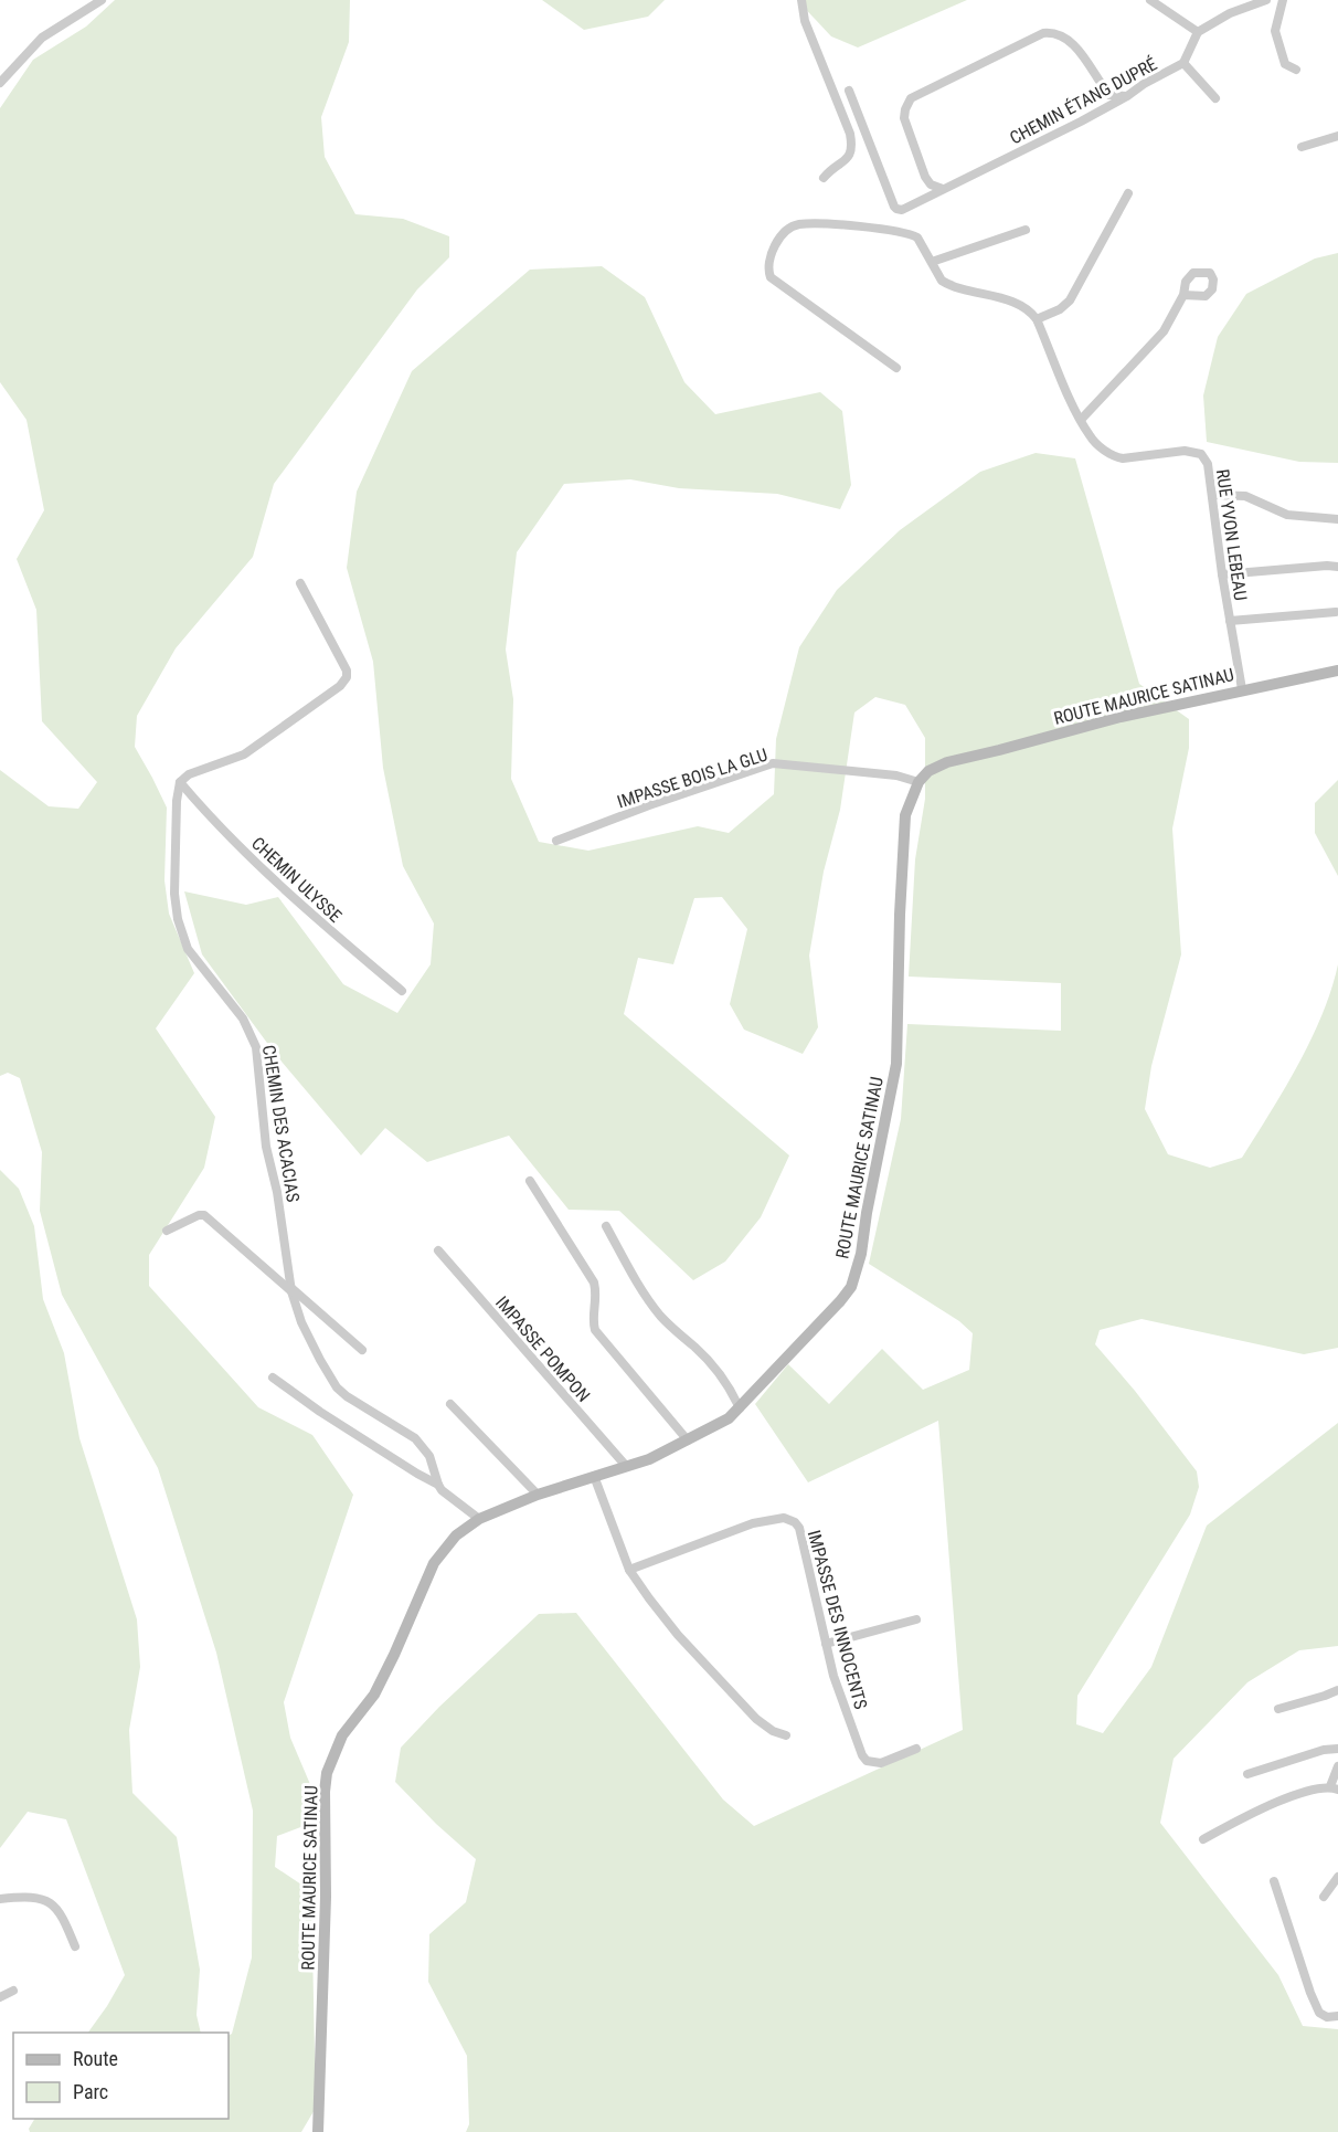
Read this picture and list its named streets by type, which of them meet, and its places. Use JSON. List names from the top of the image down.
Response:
{
  "streets": {
    "main road": ["ROUTE MAURICE SATINAU"],
    "street": [
      "CHEMIN ÉTANG DUPRÉ",
      "RUE YVON LEBEAU",
      "IMPASSE BOIS LA GLU",
      "CHEMIN ULYSSE",
      "CHEMIN DES ACACIAS",
      "IMPASSE POMPON",
      "IMPASSE DES INNOCENTS"
    ]
  },
  "crossings": [
    ["RUE YVON LEBEAU", "ROUTE MAURICE SATINAU"],
    ["ROUTE MAURICE SATINAU", "IMPASSE BOIS LA GLU"],
    ["ROUTE MAURICE SATINAU", "CHEMIN DES ACACIAS"],
    ["ROUTE MAURICE SATINAU", "IMPASSE POMPON"],
    ["CHEMIN ULYSSE", "CHEMIN DES ACACIAS"]
  ],
  "legend": ["Route", "Parc"]
}
